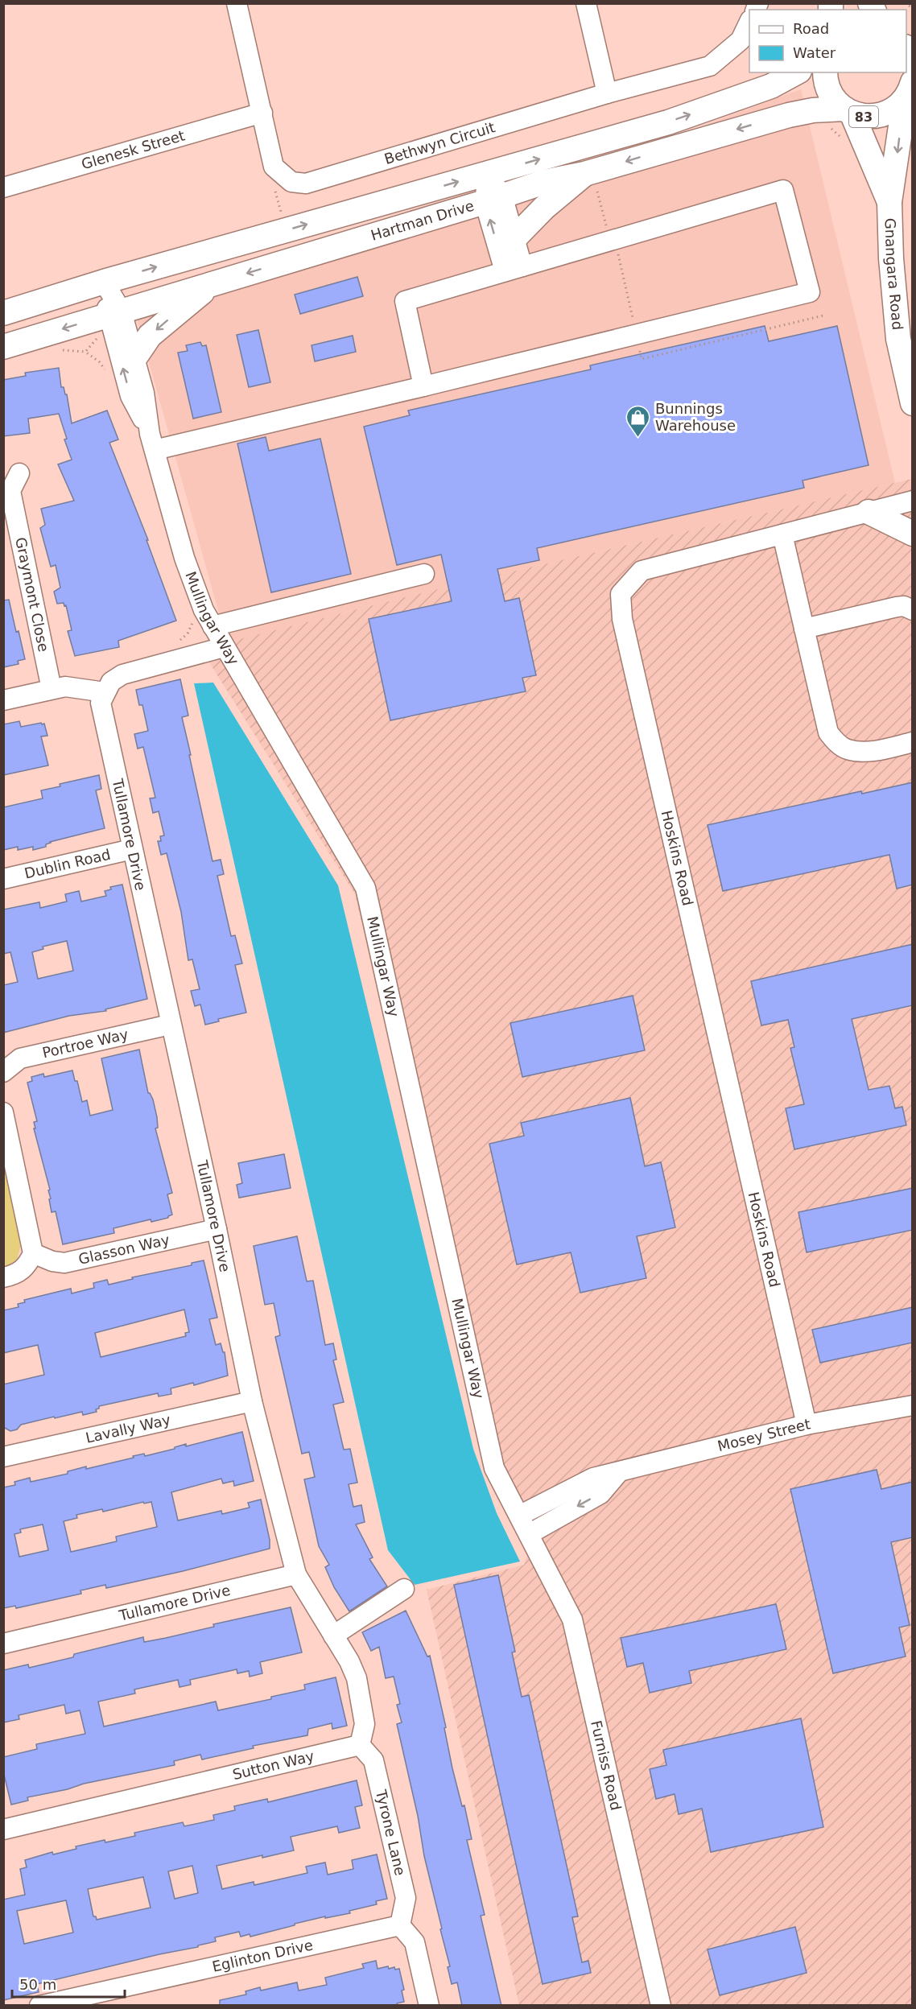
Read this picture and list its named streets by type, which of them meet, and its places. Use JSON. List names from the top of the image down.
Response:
{
  "streets": {
    "main road": ["83", "Hartman Drive", "Gnangara Road"],
    "street": [
      "Bethwyn Circuit",
      "Glenesk Street",
      "Graymont Close",
      "Mullingar Way",
      "Tullamore Drive",
      "Hoskins Road",
      "Dublin Road",
      "Portroe Way",
      "Glasson Way",
      "Lavally Way",
      "Mosey Street",
      "Sutton Way",
      "Furniss Road",
      "Tyrone Lane",
      "Eglinton Drive"
    ]
  },
  "crossings": [
    ["83", "Hartman Drive"],
    ["83", "Gnangara Road"],
    ["Bethwyn Circuit", "Glenesk Street"],
    ["Hartman Drive", "Gnangara Road"],
    ["Hartman Drive", "Mullingar Way"],
    ["Mullingar Way", "Mosey Street"],
    ["Mullingar Way", "Furniss Road"],
    ["Tullamore Drive", "Dublin Road"],
    ["Tullamore Drive", "Portroe Way"],
    ["Tullamore Drive", "Glasson Way"],
    ["Tullamore Drive", "Lavally Way"],
    ["Hoskins Road", "Mosey Street"],
    ["Sutton Way", "Tyrone Lane"],
    ["Tyrone Lane", "Eglinton Drive"]
  ],
  "places": {
    "shop": ["Bunnings Warehouse"]
  },
  "legend": ["Road", "Water"],
  "scale_bar": "50 m"
}
